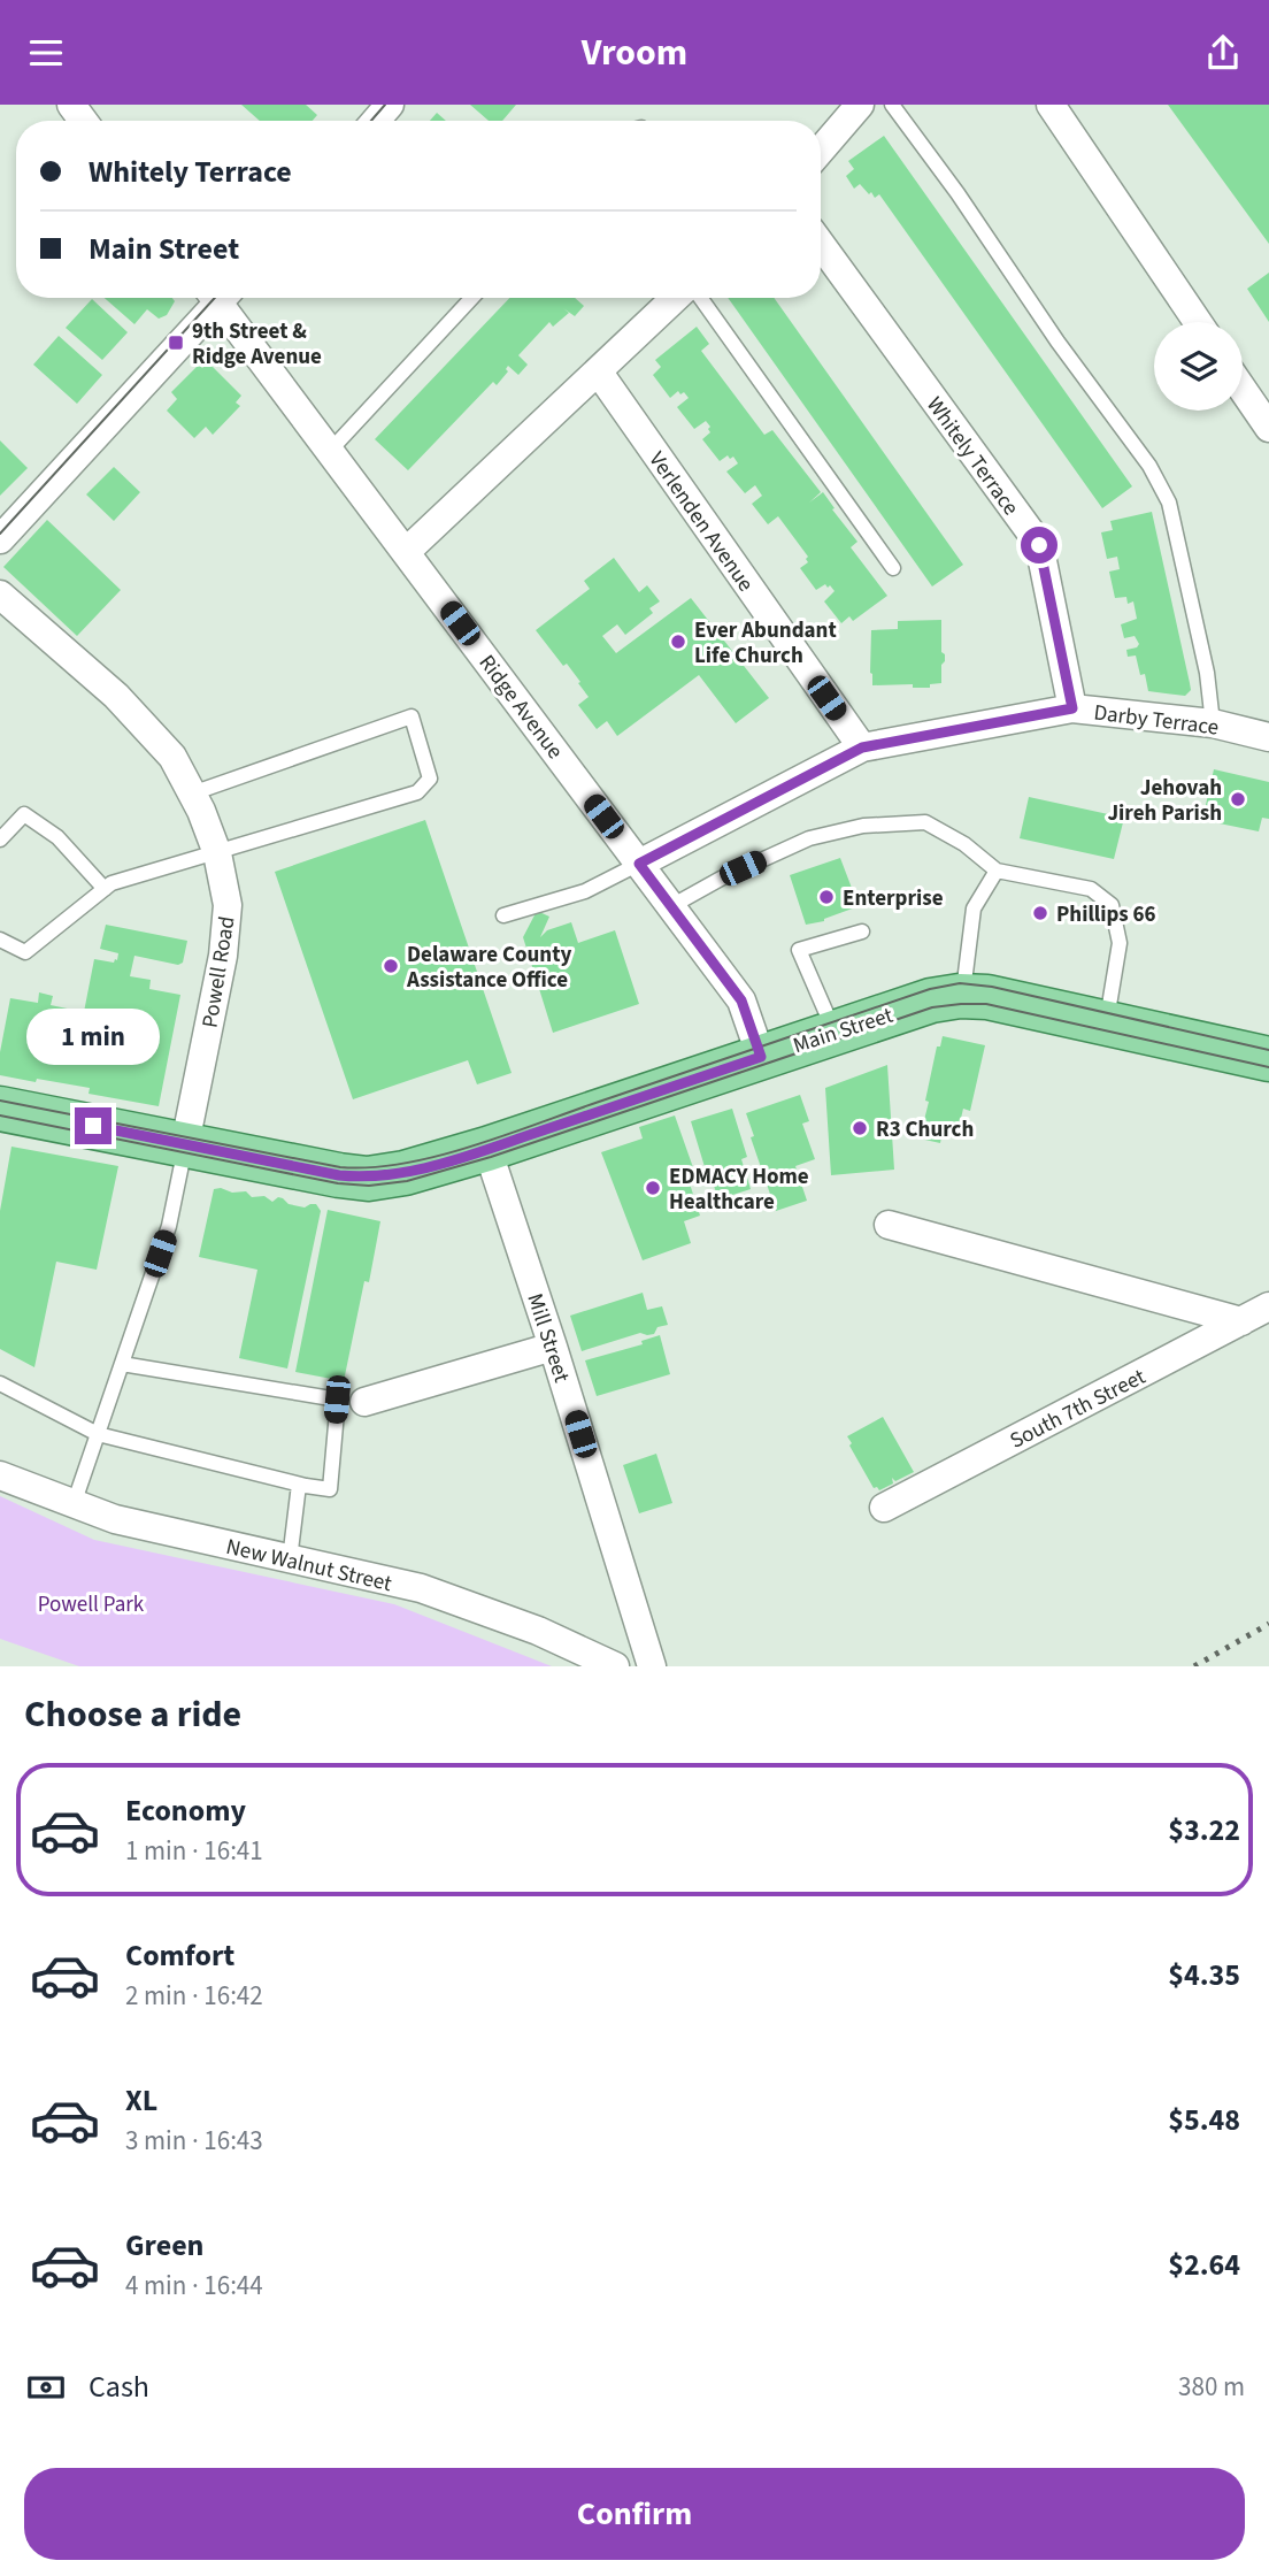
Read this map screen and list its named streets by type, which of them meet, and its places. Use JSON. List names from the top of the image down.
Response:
{
  "streets": {
    "main road": ["Main Street"],
    "street": [
      "Whitely Terrace",
      "Verlenden Avenue",
      "Ridge Avenue",
      "Darby Terrace",
      "Powell Road",
      "Mill Street",
      "South 7th Street",
      "New Walnut Street"
    ]
  },
  "crossings": [
    ["Whitely Terrace", "Darby Terrace"],
    ["Verlenden Avenue", "Darby Terrace"],
    ["Ridge Avenue", "Darby Terrace"],
    ["Ridge Avenue", "Main Street"],
    ["Powell Road", "Main Street"],
    ["Main Street", "Mill Street"]
  ],
  "parks": ["Powell Park"],
  "places": {
    "transit": ["9th Street & Ridge Avenue"],
    "other": [
      "Ever Abundant Life Church",
      "Jehovah Jireh Parish",
      "Enterprise",
      "Phillips 66",
      "Delaware County Assistance Office",
      "R3 Church",
      "EDMACY Home Healthcare"
    ]
  },
  "page": {
    "header": "Vroom",
    "banner": ["Whitely Terrace", "Main Street"],
    "bubble": "1 min",
    "heading": "Choose a ride",
    "list": [
      {
        "name": "Economy",
        "note": "1 min · 16:41",
        "value": "$3.22"
      },
      {
        "name": "Comfort",
        "note": "2 min · 16:42",
        "value": "$4.35"
      },
      {
        "name": "XL",
        "note": "3 min · 16:43",
        "value": "$5.48"
      },
      {
        "name": "Green",
        "note": "4 min · 16:44",
        "value": "$2.64"
      }
    ],
    "pay": ["Cash", "380 m"],
    "buttons": "Confirm"
  }
}
